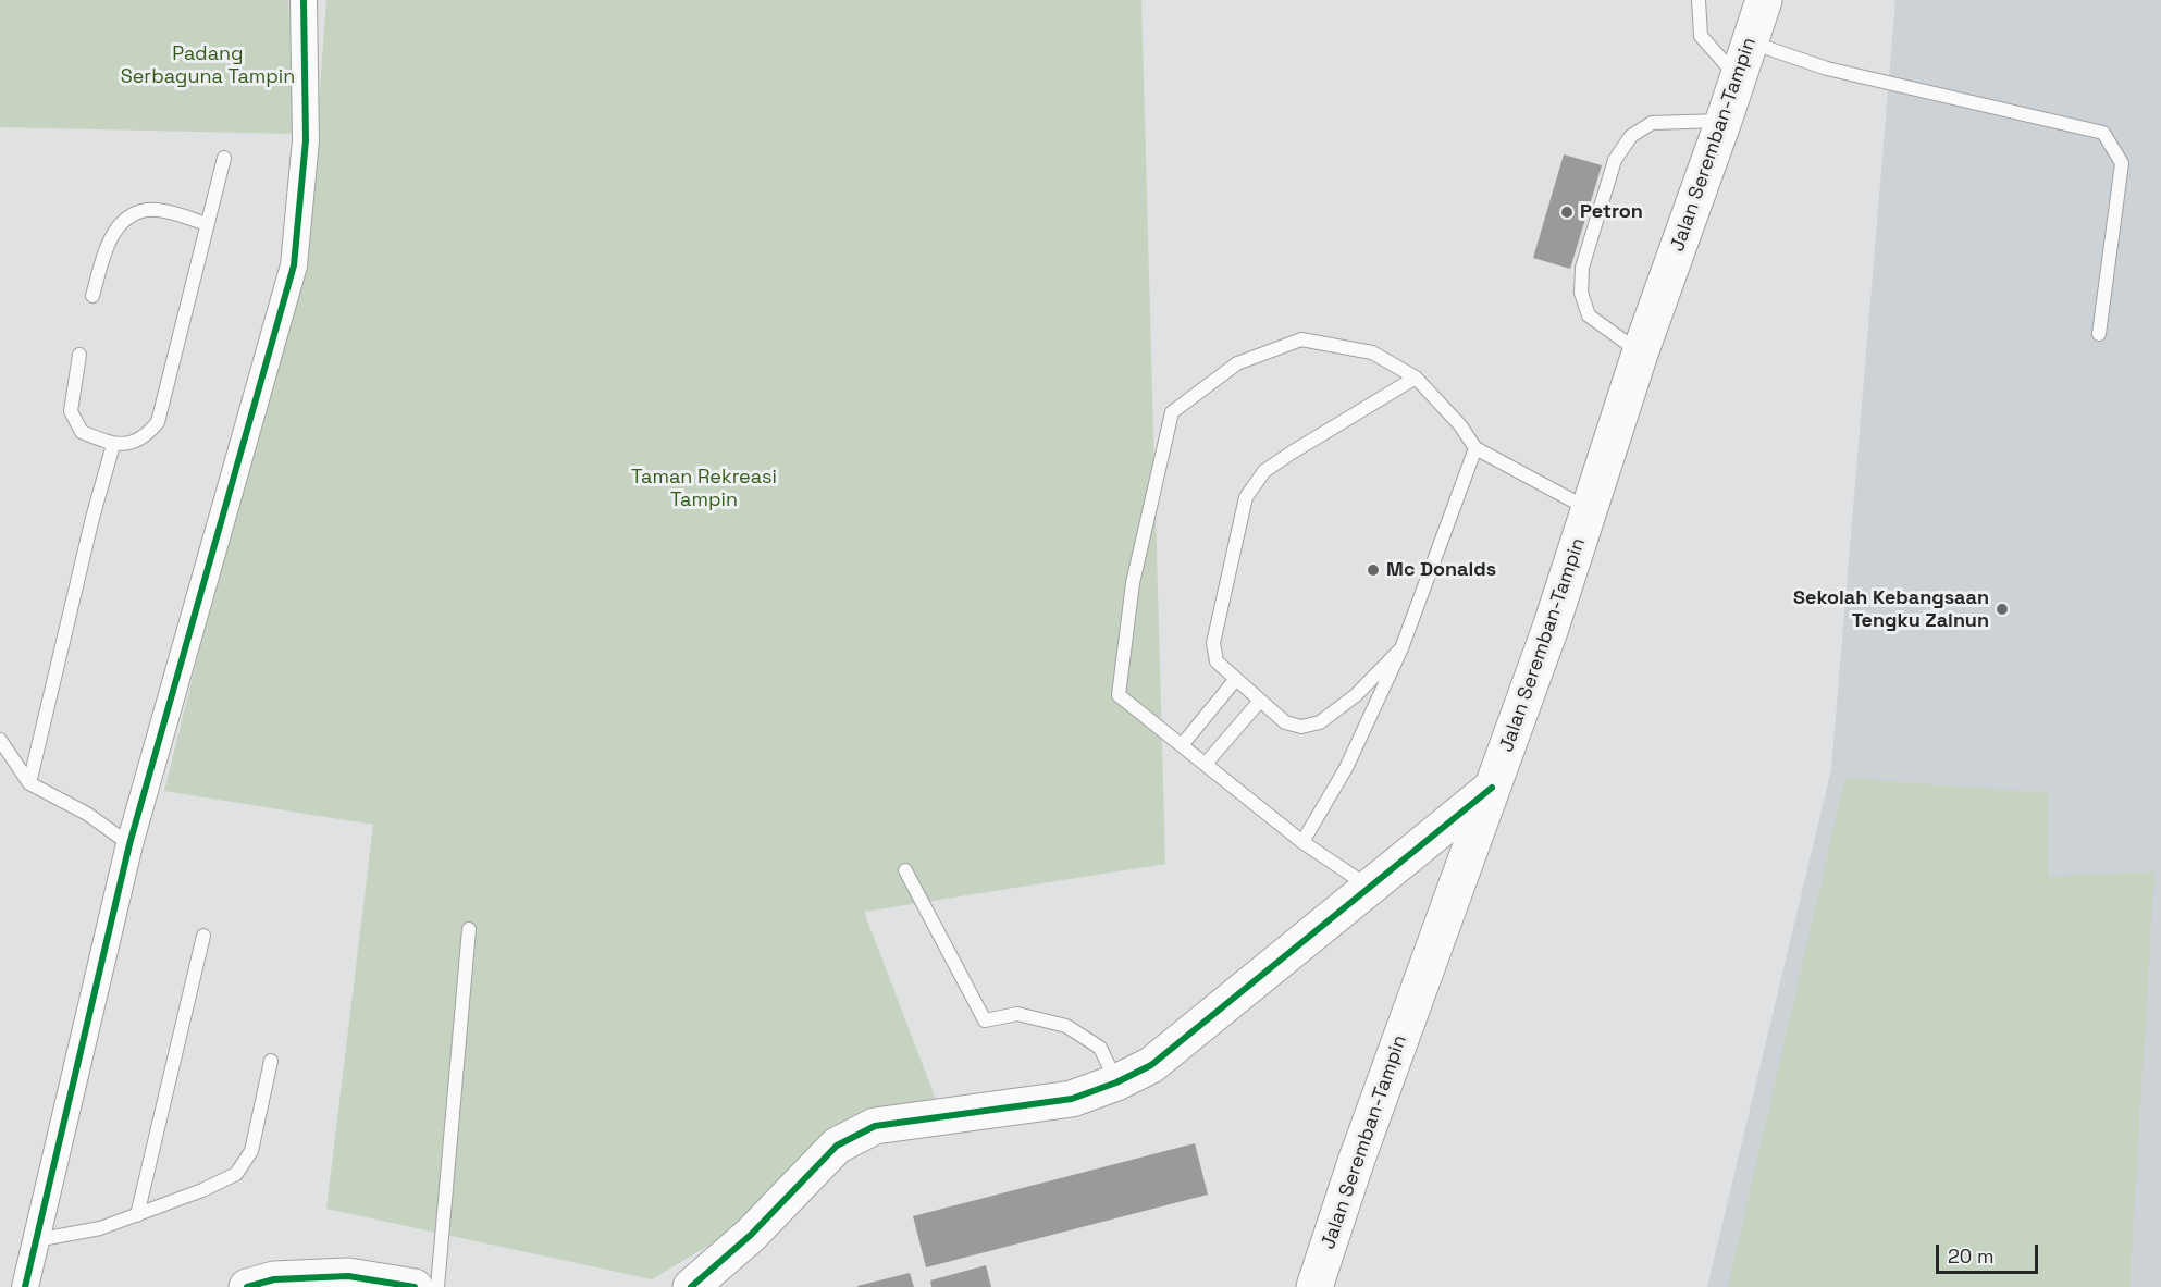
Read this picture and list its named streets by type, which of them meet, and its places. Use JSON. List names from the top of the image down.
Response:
{
  "streets": {
    "main road": ["Jalan Seremban-Tampin"]
  },
  "parks": ["Padang Serbaguna Tampin", "Taman Rekreasi Tampin"],
  "places": ["Petron", "Mc Donalds", "Sekolah Kebangsaan Tengku Zainun"],
  "scale_bar": "20 m"
}
